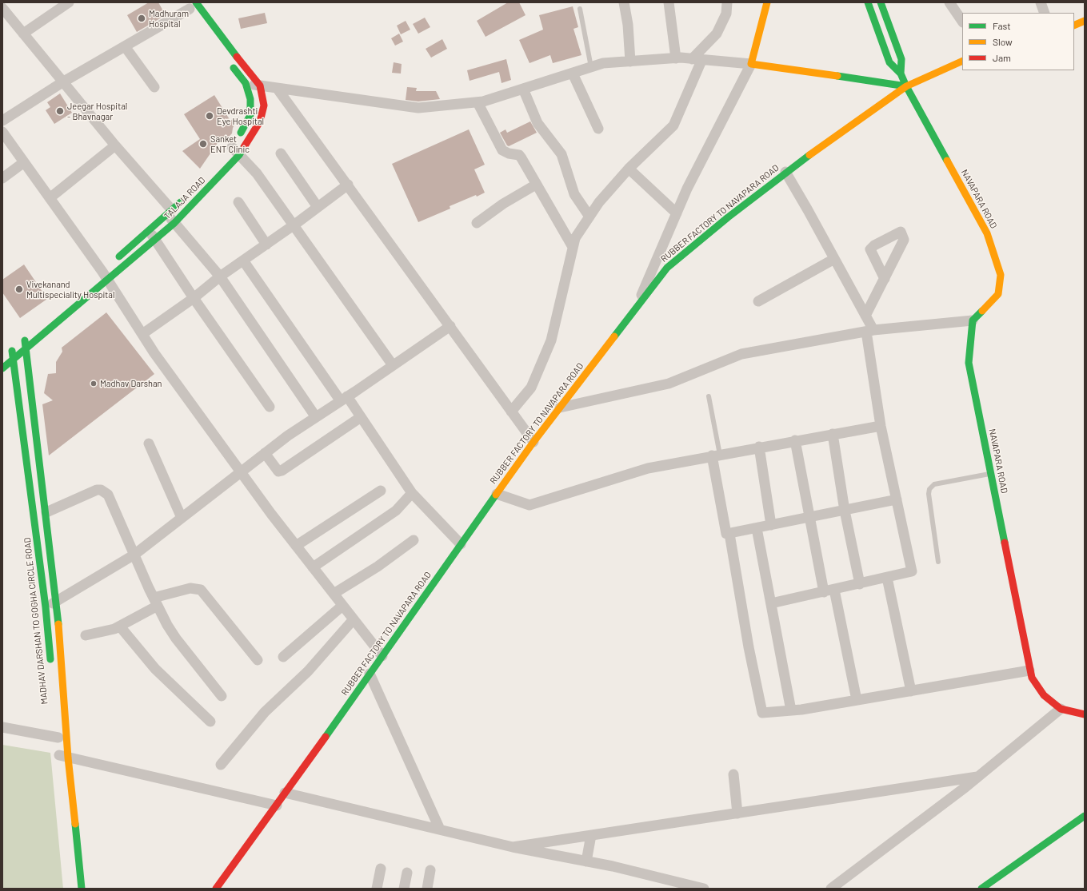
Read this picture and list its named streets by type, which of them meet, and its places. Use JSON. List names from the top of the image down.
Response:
{
  "streets": {
    "street": [
      "TALAJA ROAD",
      "NAVAPARA ROAD",
      "RUBBER FACTORY TO NAVAPARA ROAD",
      "MADHAV DARSHAN TO GOGHA CIRCLE ROAD"
    ]
  },
  "crossings": [
    ["TALAJA ROAD", "MADHAV DARSHAN TO GOGHA CIRCLE ROAD"],
    ["NAVAPARA ROAD", "RUBBER FACTORY TO NAVAPARA ROAD"]
  ],
  "places": [
    "Madhuram Hospital",
    "Jeegar Hospital - Bhavnagar",
    "Devdrashti Eye Hospital",
    "Sanket ENT Clinic",
    "Vivekanand Multispeciality Hospital",
    "Madhav Darshan"
  ],
  "legend": ["Fast", "Slow", "Jam"]
}
